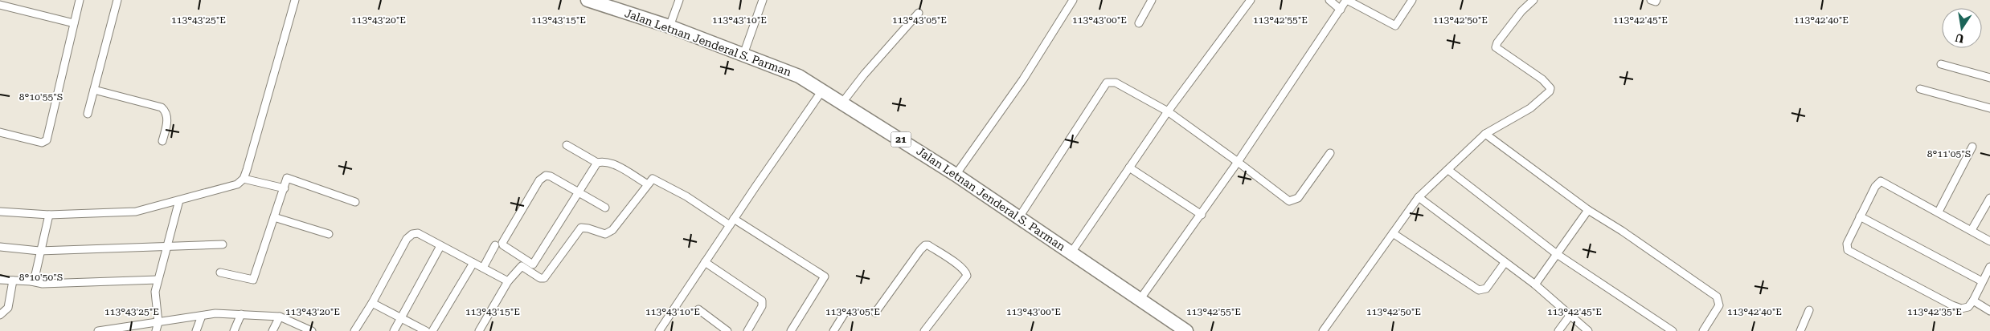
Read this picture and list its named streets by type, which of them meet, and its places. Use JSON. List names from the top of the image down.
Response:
{
  "streets": {
    "highway": ["Jalan Letnan Jenderal S. Parman", "21"]
  },
  "north": "bottom",
  "coordinates": [
    "113°43'25\"E",
    "113°43'20\"E",
    "113°43'15\"E",
    "113°43'10\"E",
    "113°43'05\"E",
    "113°43'00\"E",
    "113°42'55\"E",
    "113°42'50\"E",
    "113°42'45\"E",
    "113°42'40\"E",
    "8°10'55\"S",
    "8°11'05\"S",
    "8°10'50\"S",
    "113°42'35\"E"
  ]
}
